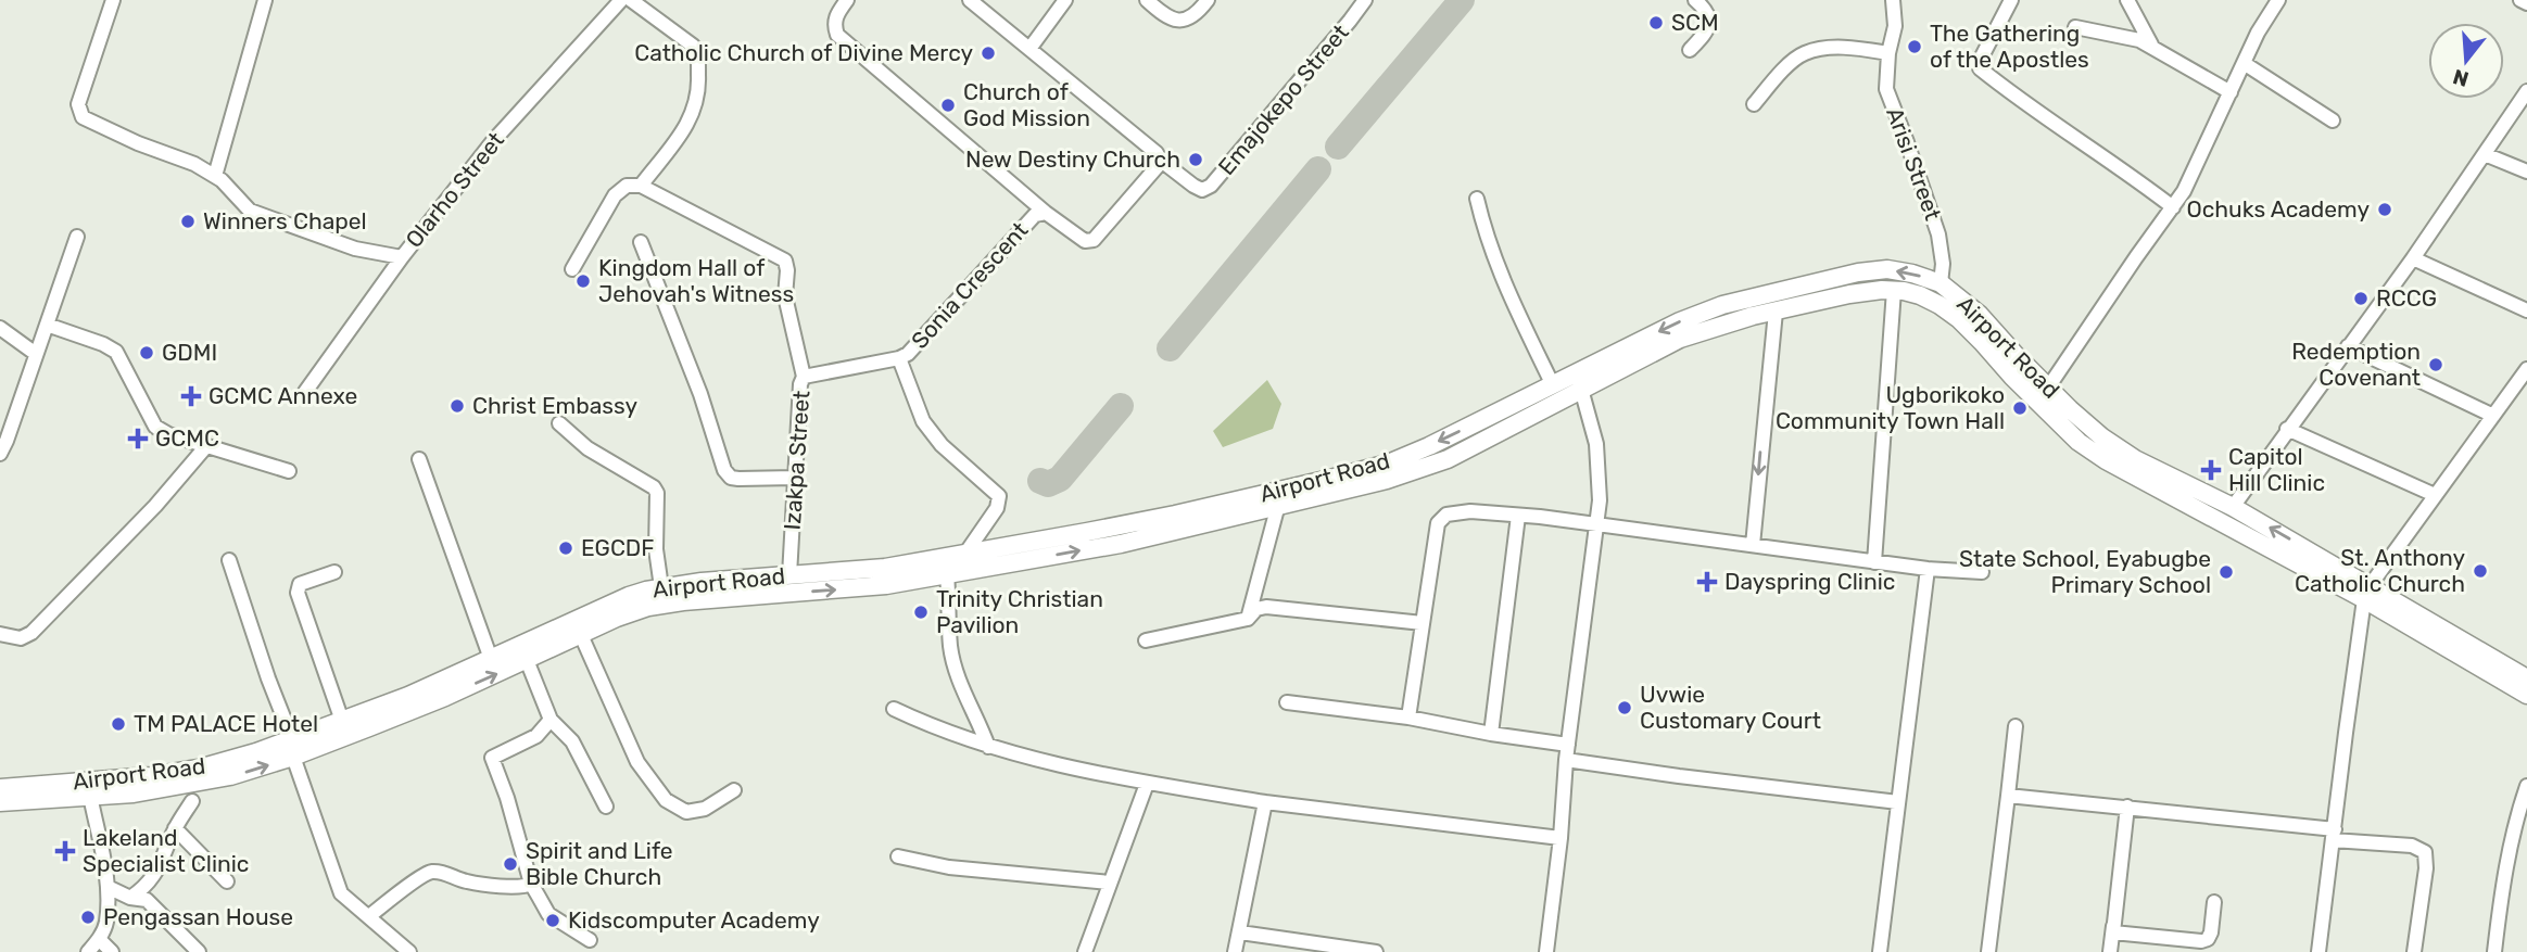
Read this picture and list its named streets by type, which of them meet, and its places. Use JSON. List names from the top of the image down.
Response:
{
  "streets": {
    "main road": ["Airport Road"],
    "street": [
      "Emajokepo Street",
      "Arisi Street",
      "Olarho Street",
      "Sonia Crescent",
      "Izakpa Street"
    ]
  },
  "crossings": [
    ["Arisi Street", "Airport Road"],
    ["Sonia Crescent", "Izakpa Street"],
    ["Airport Road", "Izakpa Street"]
  ],
  "places": {
    "other": [
      "SCM",
      "The Gathering of the Apostles",
      "Catholic Church of Divine Mercy",
      "Church of God Mission",
      "New Destiny Church",
      "Ochuks Academy",
      "Winners Chapel",
      "Kingdom Hall of Jehovah's Witness",
      "RCCG",
      "GDMI",
      "Redemption Covenant",
      "Christ Embassy",
      "Ugborikoko Community Town Hall",
      "EGCDF",
      "St. Anthony Catholic Church",
      "State School, Eyabugbe Primary School",
      "Trinity Christian Pavilion",
      "Uvwie Customary Court",
      "TM PALACE Hotel",
      "Spirit and Life Bible Church",
      "Pengassan House",
      "Kidscomputer Academy"
    ],
    "health": [
      "GCMC Annexe",
      "GCMC",
      "Capitol Hill Clinic",
      "Dayspring Clinic",
      "Lakeland Specialist Clinic"
    ]
  },
  "north": "bottom"
}
